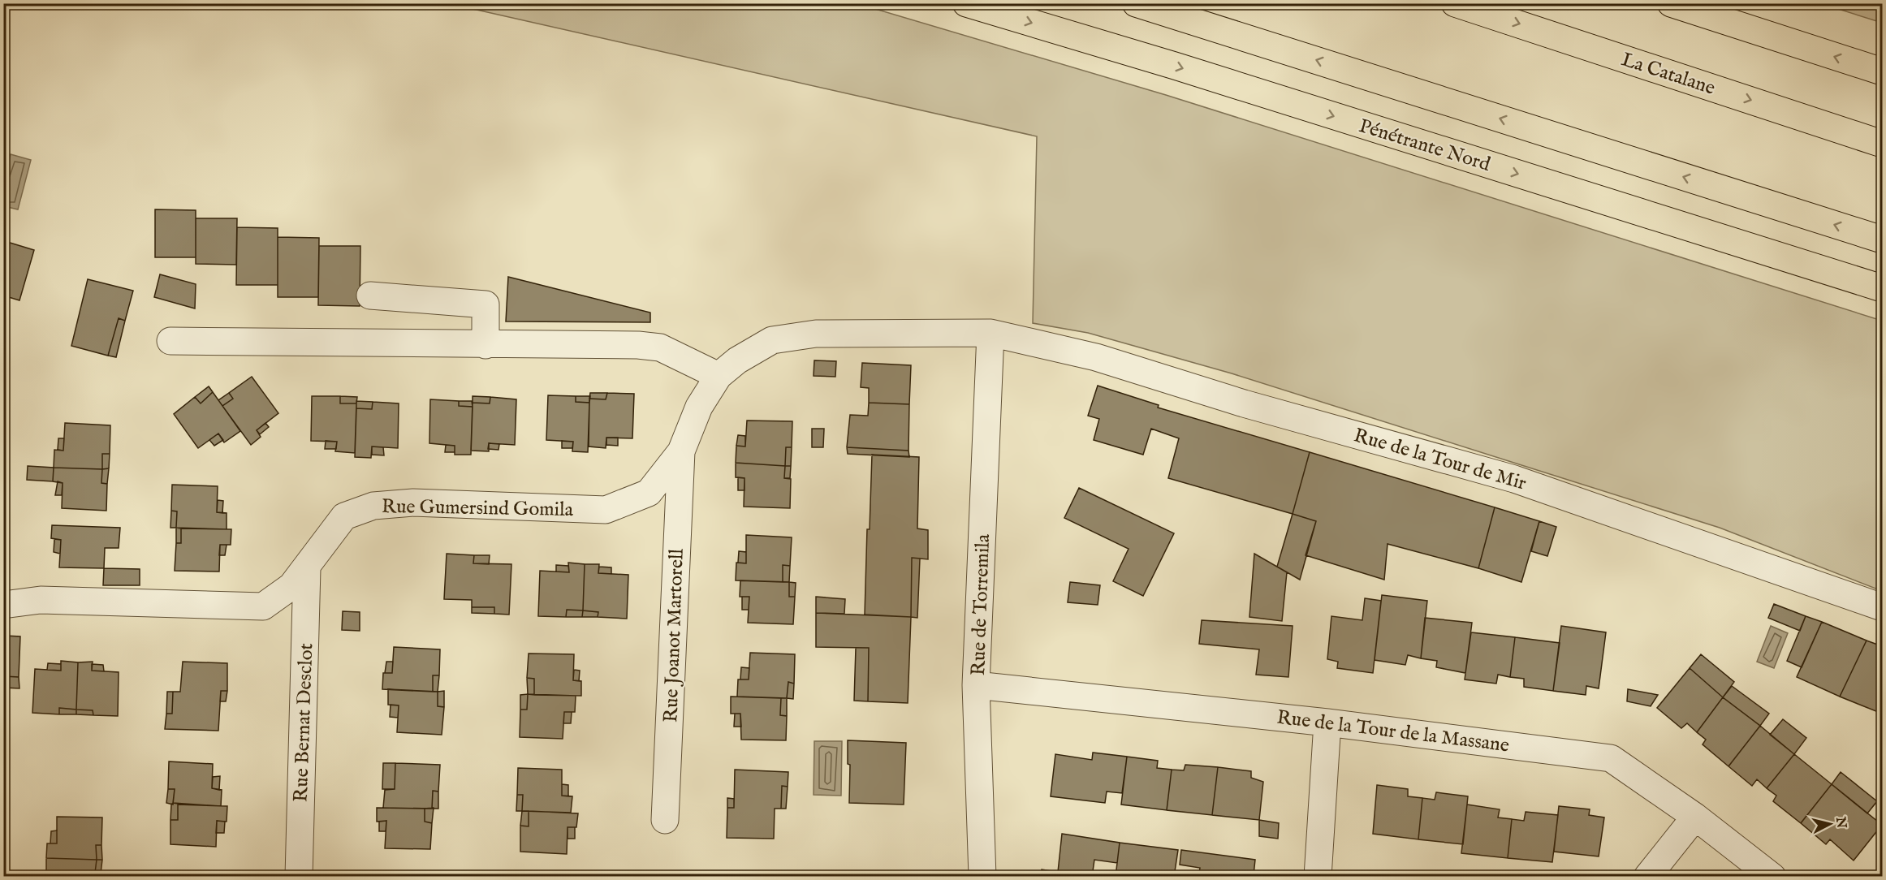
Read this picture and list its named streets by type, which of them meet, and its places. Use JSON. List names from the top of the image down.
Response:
{
  "streets": {
    "highway": ["La Catalane", "Pénétrante Nord"],
    "street": [
      "Rue de la Tour de Mir",
      "Rue Gumersind Gomila",
      "Rue de Torremila",
      "Rue Joanot Martorell",
      "Rue Bernat Desclot",
      "Rue de la Tour de la Massane"
    ]
  },
  "crossings": [
    ["Rue de la Tour de Mir", "Rue Gumersind Gomila"],
    ["Rue de la Tour de Mir", "Rue de Torremila"],
    ["Rue Gumersind Gomila", "Rue de Torremila"],
    ["Rue Gumersind Gomila", "Rue Joanot Martorell"],
    ["Rue Gumersind Gomila", "Rue Bernat Desclot"],
    ["Rue de Torremila", "Rue de la Tour de la Massane"]
  ],
  "north": "right"
}
